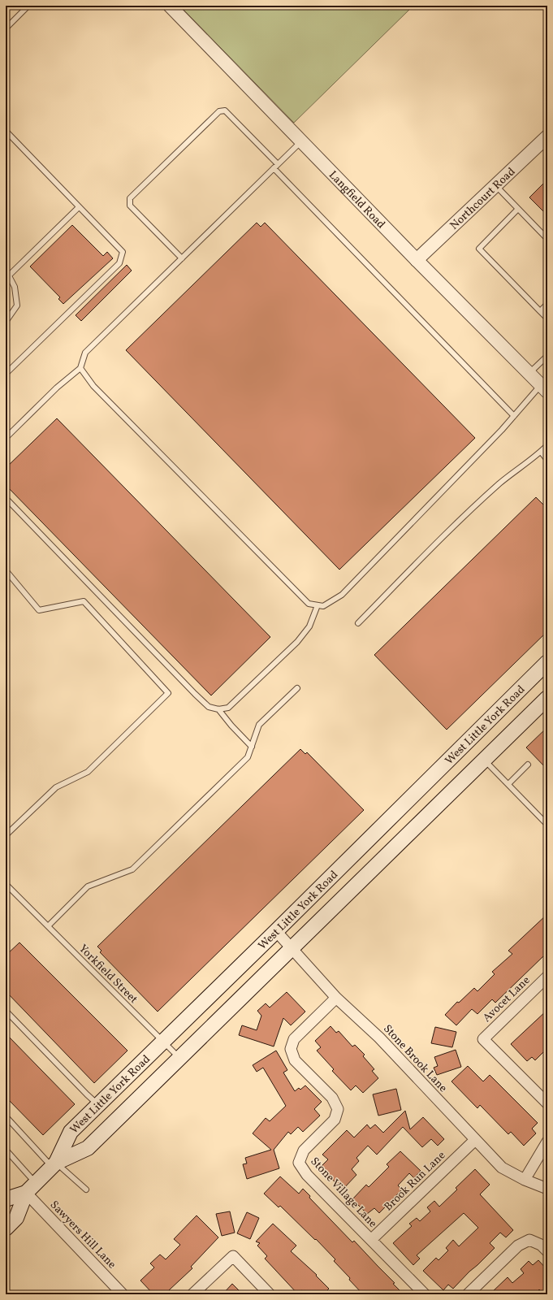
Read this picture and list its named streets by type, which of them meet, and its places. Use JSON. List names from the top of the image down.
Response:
{
  "streets": {
    "main road": ["West Little York Road"],
    "street": [
      "Northcourt Road",
      "Langfield Road",
      "Avocet Lane",
      "Stone Brook Lane",
      "Brook Run Lane",
      "Stone Village Lane",
      "Sawyers Hill Lane"
    ],
    "lane": ["Yorkfield Street"]
  },
  "crossings": [
    ["Northcourt Road", "Langfield Road"],
    ["West Little York Road", "Yorkfield Street"],
    ["West Little York Road", "Stone Brook Lane"],
    ["West Little York Road", "Sawyers Hill Lane"],
    ["Stone Brook Lane", "Brook Run Lane"],
    ["Stone Brook Lane", "Stone Village Lane"],
    ["Brook Run Lane", "Stone Village Lane"]
  ]
}
